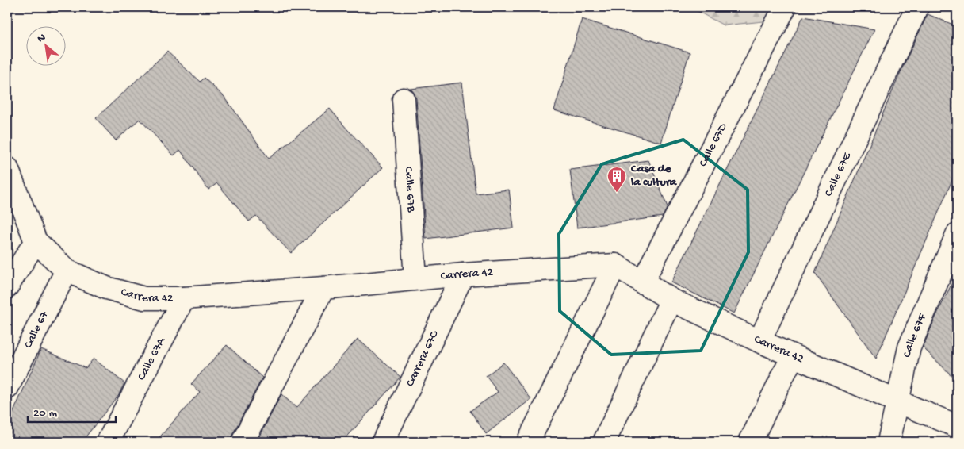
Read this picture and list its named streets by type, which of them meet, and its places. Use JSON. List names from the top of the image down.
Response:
{
  "streets": {
    "street": [
      "Calle 67D",
      "Calle 67E",
      "Calle 67B",
      "Carrera 42",
      "Calle 67",
      "Calle 67F",
      "Carrera 67C",
      "Calle 67A"
    ]
  },
  "crossings": [
    ["Calle 67D", "Carrera 42"],
    ["Calle 67E", "Carrera 42"],
    ["Calle 67B", "Carrera 42"],
    ["Carrera 42", "Calle 67"],
    ["Carrera 42", "Calle 67F"],
    ["Carrera 42", "Carrera 67C"],
    ["Carrera 42", "Calle 67A"]
  ],
  "places": {
    "building": ["Casa de la cultura"]
  },
  "scale_bar": "20 m",
  "north": "top left"
}
